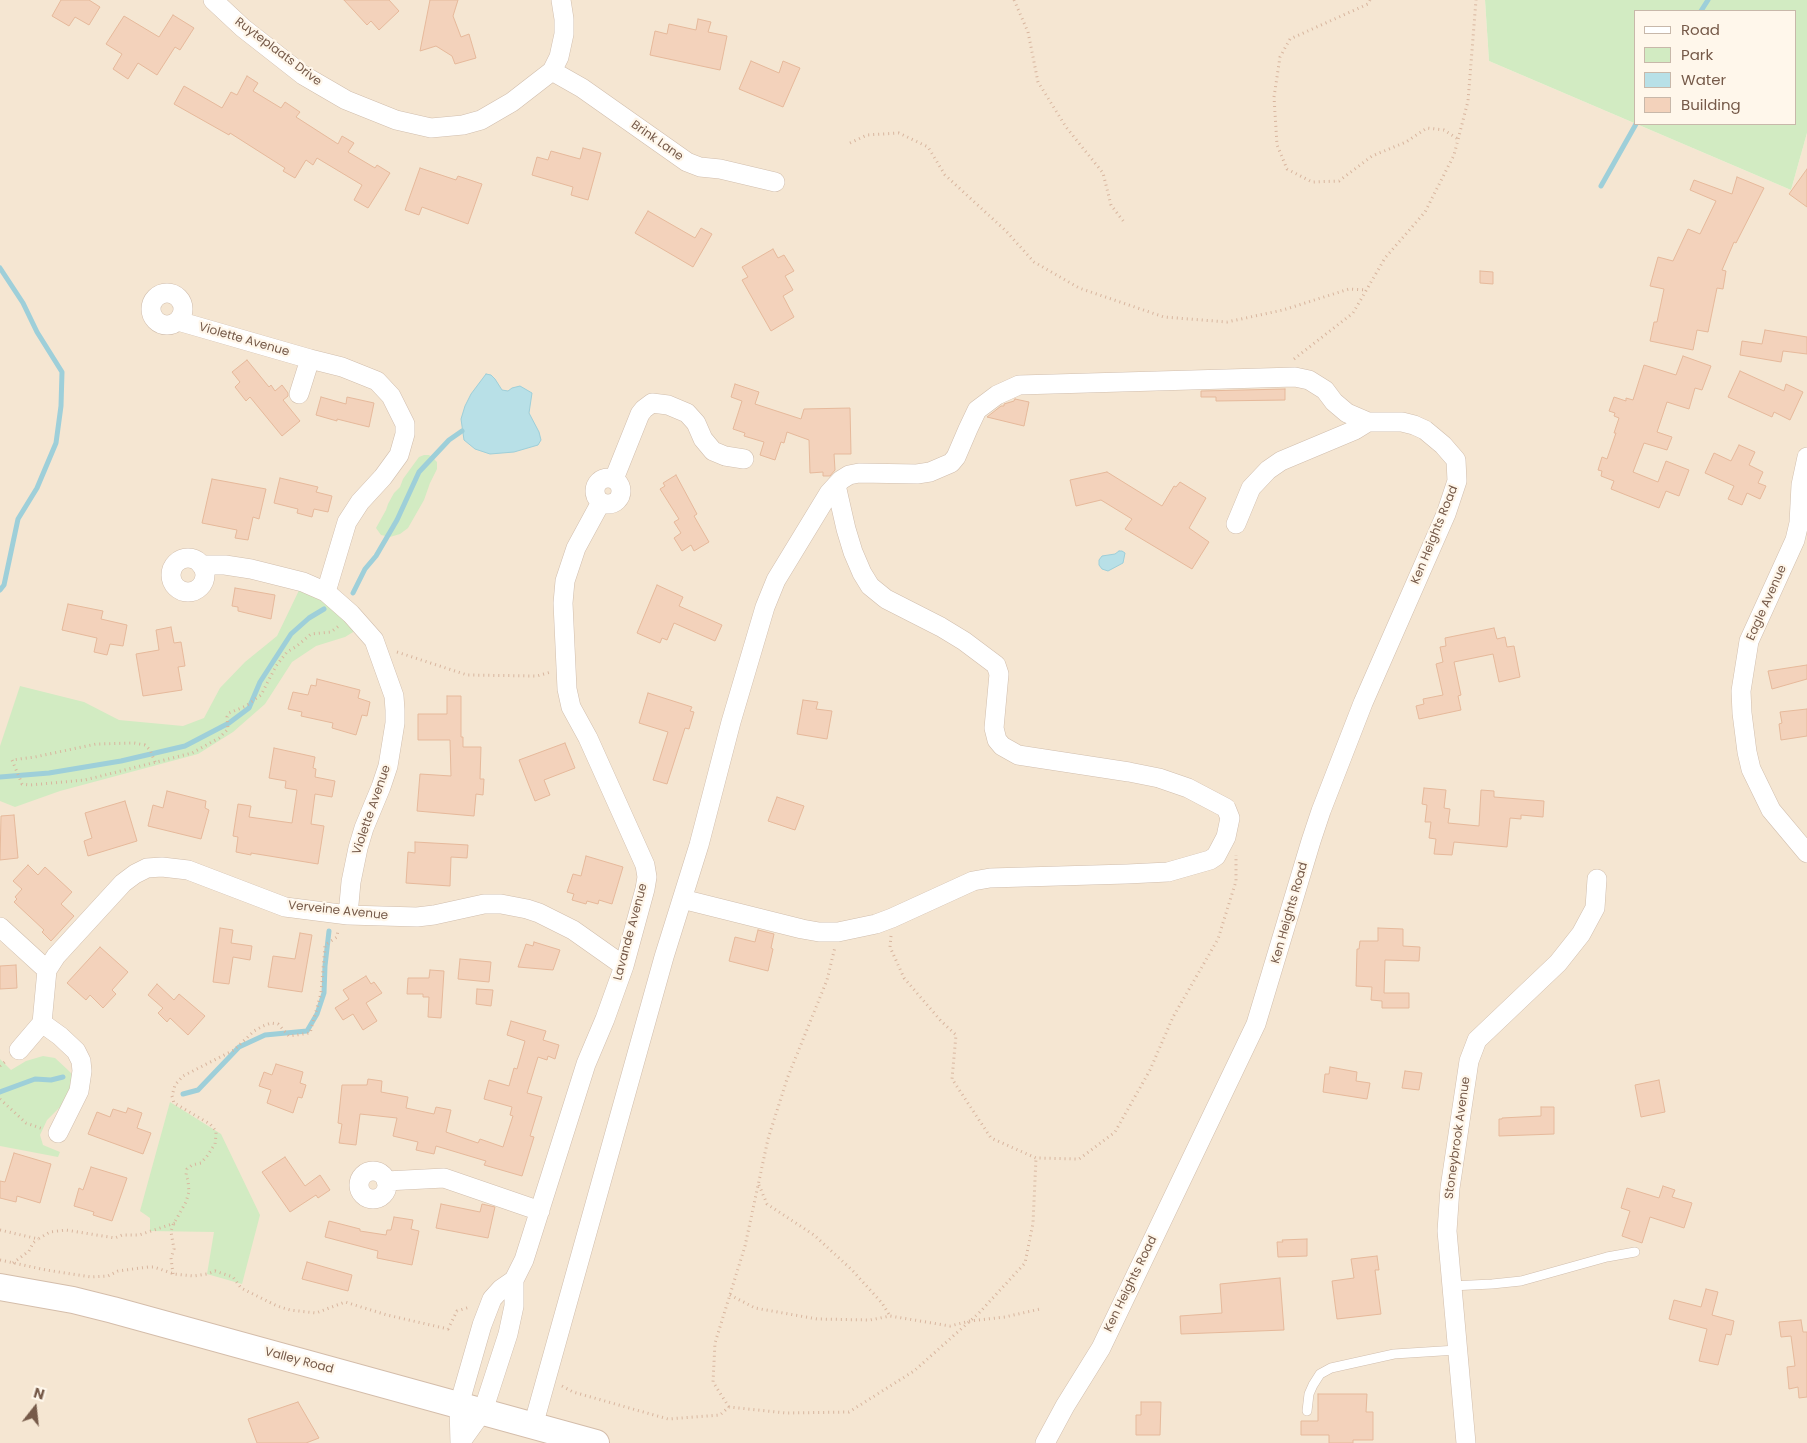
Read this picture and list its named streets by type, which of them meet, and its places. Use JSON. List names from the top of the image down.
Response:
{
  "streets": {
    "street": [
      "Ruyteplaats Drive",
      "Brink Lane",
      "Violette Avenue",
      "Ken Heights Road",
      "Eagle Avenue",
      "Verveine Avenue",
      "Lavande Avenue",
      "Stoneybrook Avenue",
      "Valley Road"
    ]
  },
  "crossings": [
    ["Ruyteplaats Drive", "Brink Lane"],
    ["Violette Avenue", "Verveine Avenue"],
    ["Verveine Avenue", "Lavande Avenue"],
    ["Lavande Avenue", "Valley Road"]
  ],
  "legend": [
    "Road",
    "Park",
    "Water",
    "Building"
  ],
  "north": "top"
}
